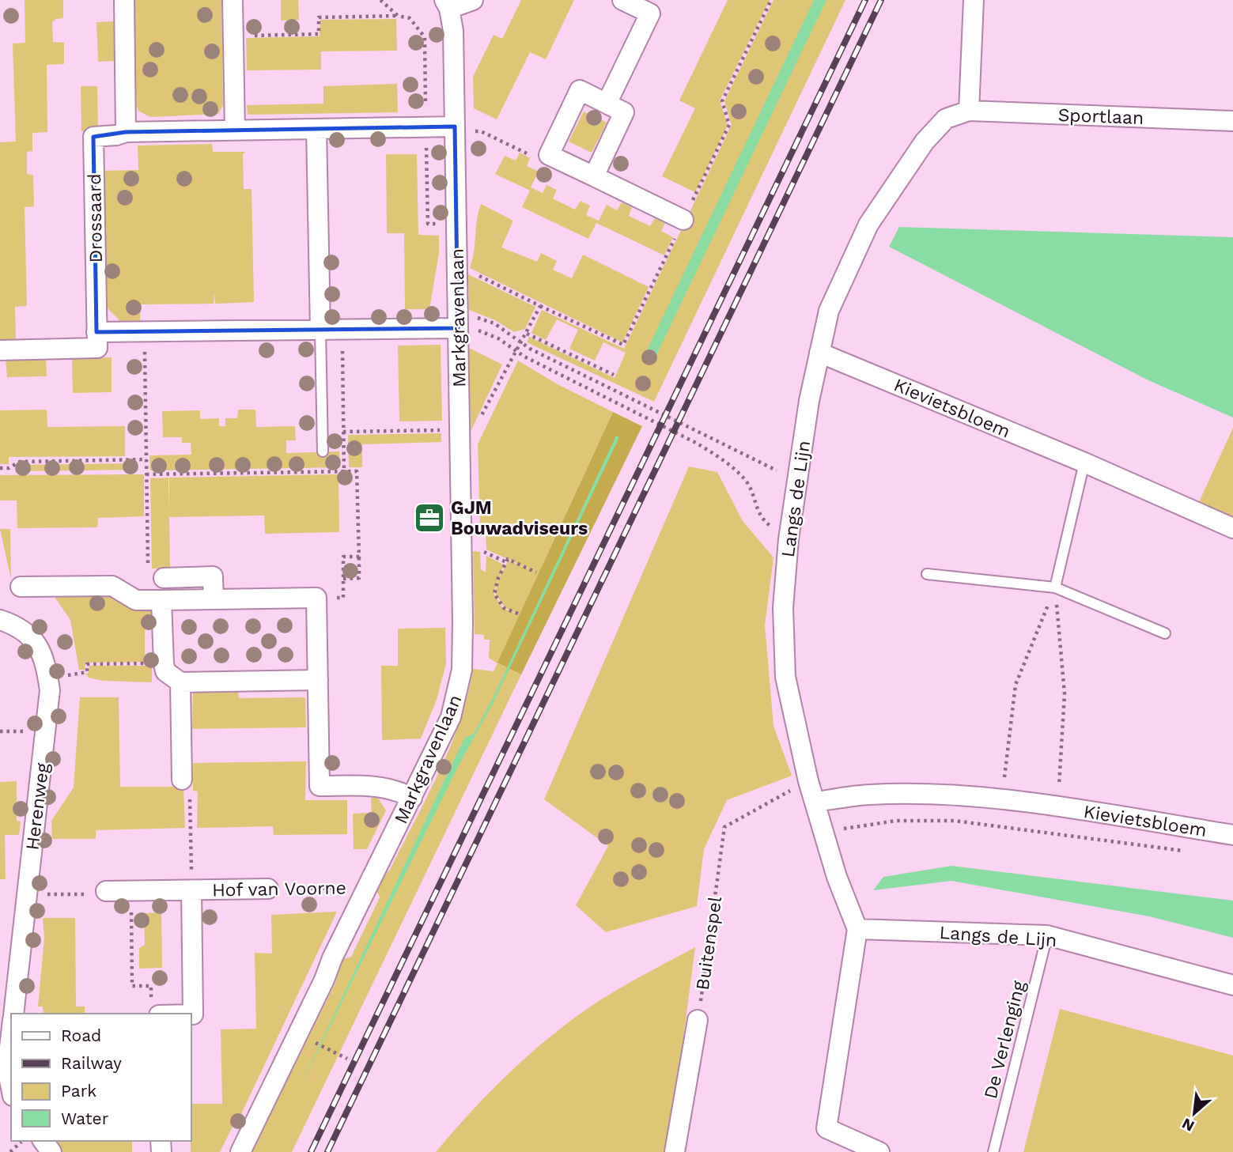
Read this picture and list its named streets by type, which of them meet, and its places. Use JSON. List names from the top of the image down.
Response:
{
  "streets": {
    "street": [
      "Sportlaan",
      "Drossaard",
      "Markgravenlaan",
      "Kievietsbloem",
      "Langs de Lijn",
      "Herenweg",
      "Hof van Voorne"
    ],
    "lane": ["De Verlenging"],
    "path": ["Buitenspel"]
  },
  "crossings": [
    ["Sportlaan", "Langs de Lijn"],
    ["Drossaard", "Markgravenlaan"],
    ["Markgravenlaan", "Hof van Voorne"],
    ["Kievietsbloem", "Langs de Lijn"],
    ["Langs de Lijn", "Buitenspel"],
    ["Langs de Lijn", "De Verlenging"]
  ],
  "places": {
    "office": ["GJM Bouwadviseurs"]
  },
  "legend": [
    "Road",
    "Railway",
    "Park",
    "Water"
  ],
  "north": "bottom left"
}
